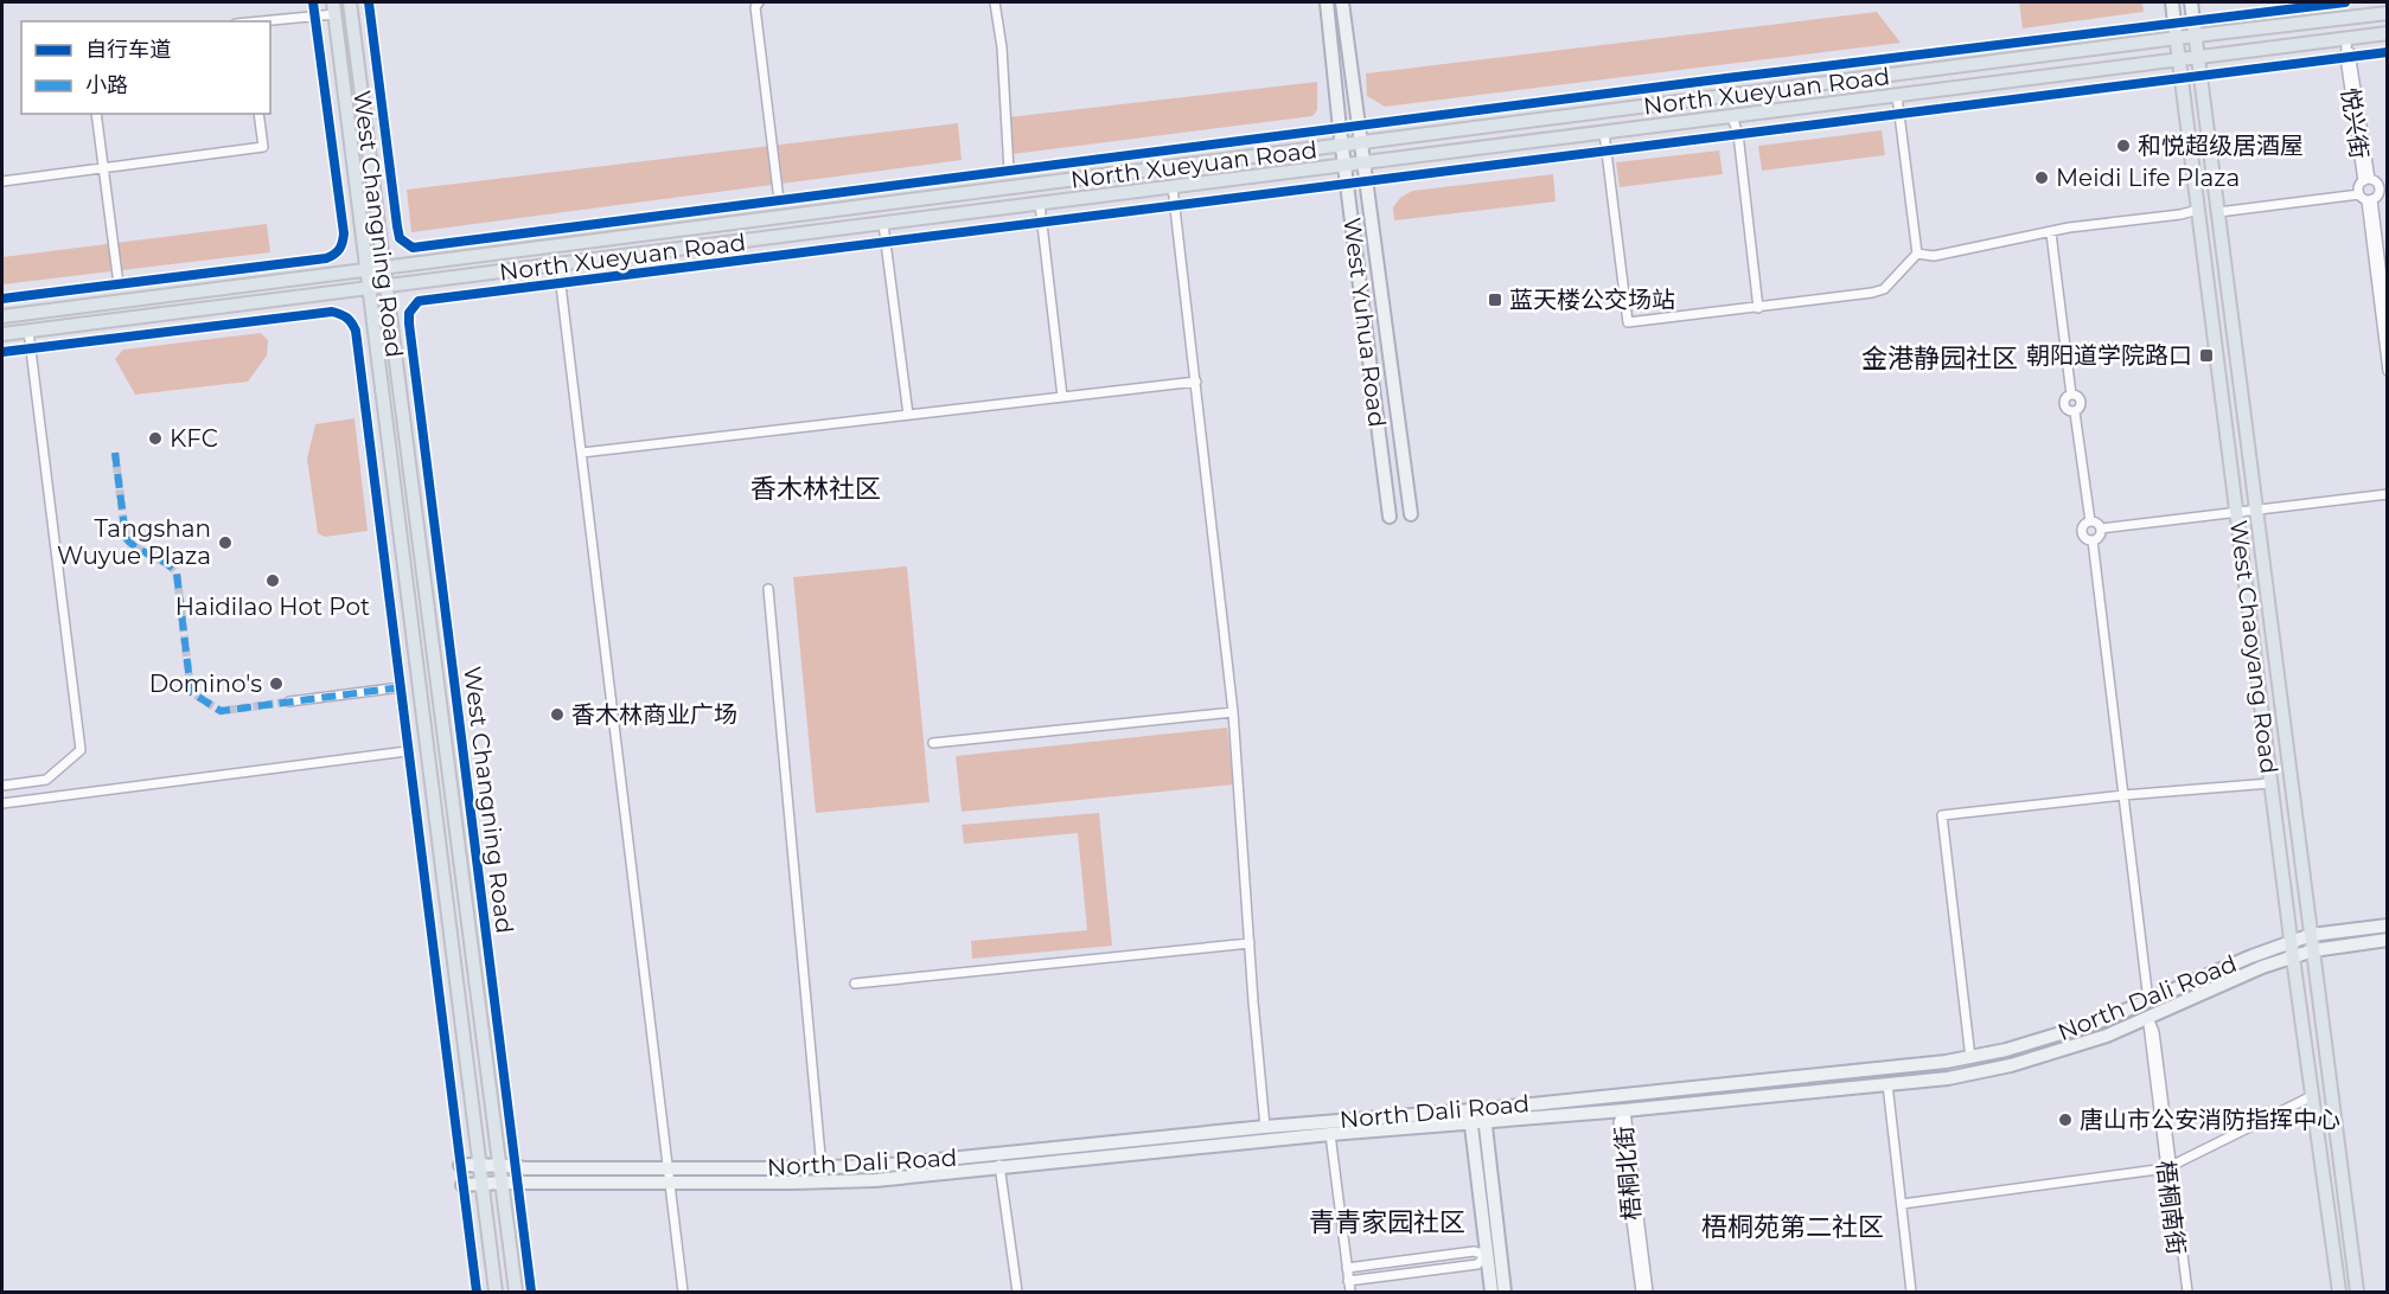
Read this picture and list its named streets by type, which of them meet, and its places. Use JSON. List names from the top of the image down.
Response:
{
  "streets": {
    "main road": [
      "North Xueyuan Road",
      "West Changning Road",
      "West Yuhua Road",
      "West Chaoyang Road",
      "North Dali Road"
    ],
    "street": ["悦兴街", "梧桐北街", "梧桐南街"]
  },
  "crossings": [
    ["North Xueyuan Road", "悦兴街"],
    ["North Xueyuan Road", "West Changning Road"],
    ["North Xueyuan Road", "West Yuhua Road"],
    ["North Xueyuan Road", "West Chaoyang Road"],
    ["West Changning Road", "North Dali Road"],
    ["West Chaoyang Road", "North Dali Road"],
    ["North Dali Road", "梧桐北街"],
    ["North Dali Road", "梧桐南街"]
  ],
  "districts": [
    "金港静园社区",
    "香木林社区",
    "青青家园社区",
    "梧桐苑第二社区"
  ],
  "places": {
    "other": [
      "和悦超级居酒屋",
      "Meidi Life Plaza",
      "KFC",
      "Tangshan Wuyue Plaza",
      "Haidilao Hot Pot",
      "Domino's",
      "香木林商业广场",
      "唐山市公安消防指挥中心"
    ],
    "transit": ["蓝天楼公交场站", "朝阳道学院路口"]
  },
  "legend": ["自行车道", "小路"]
}
